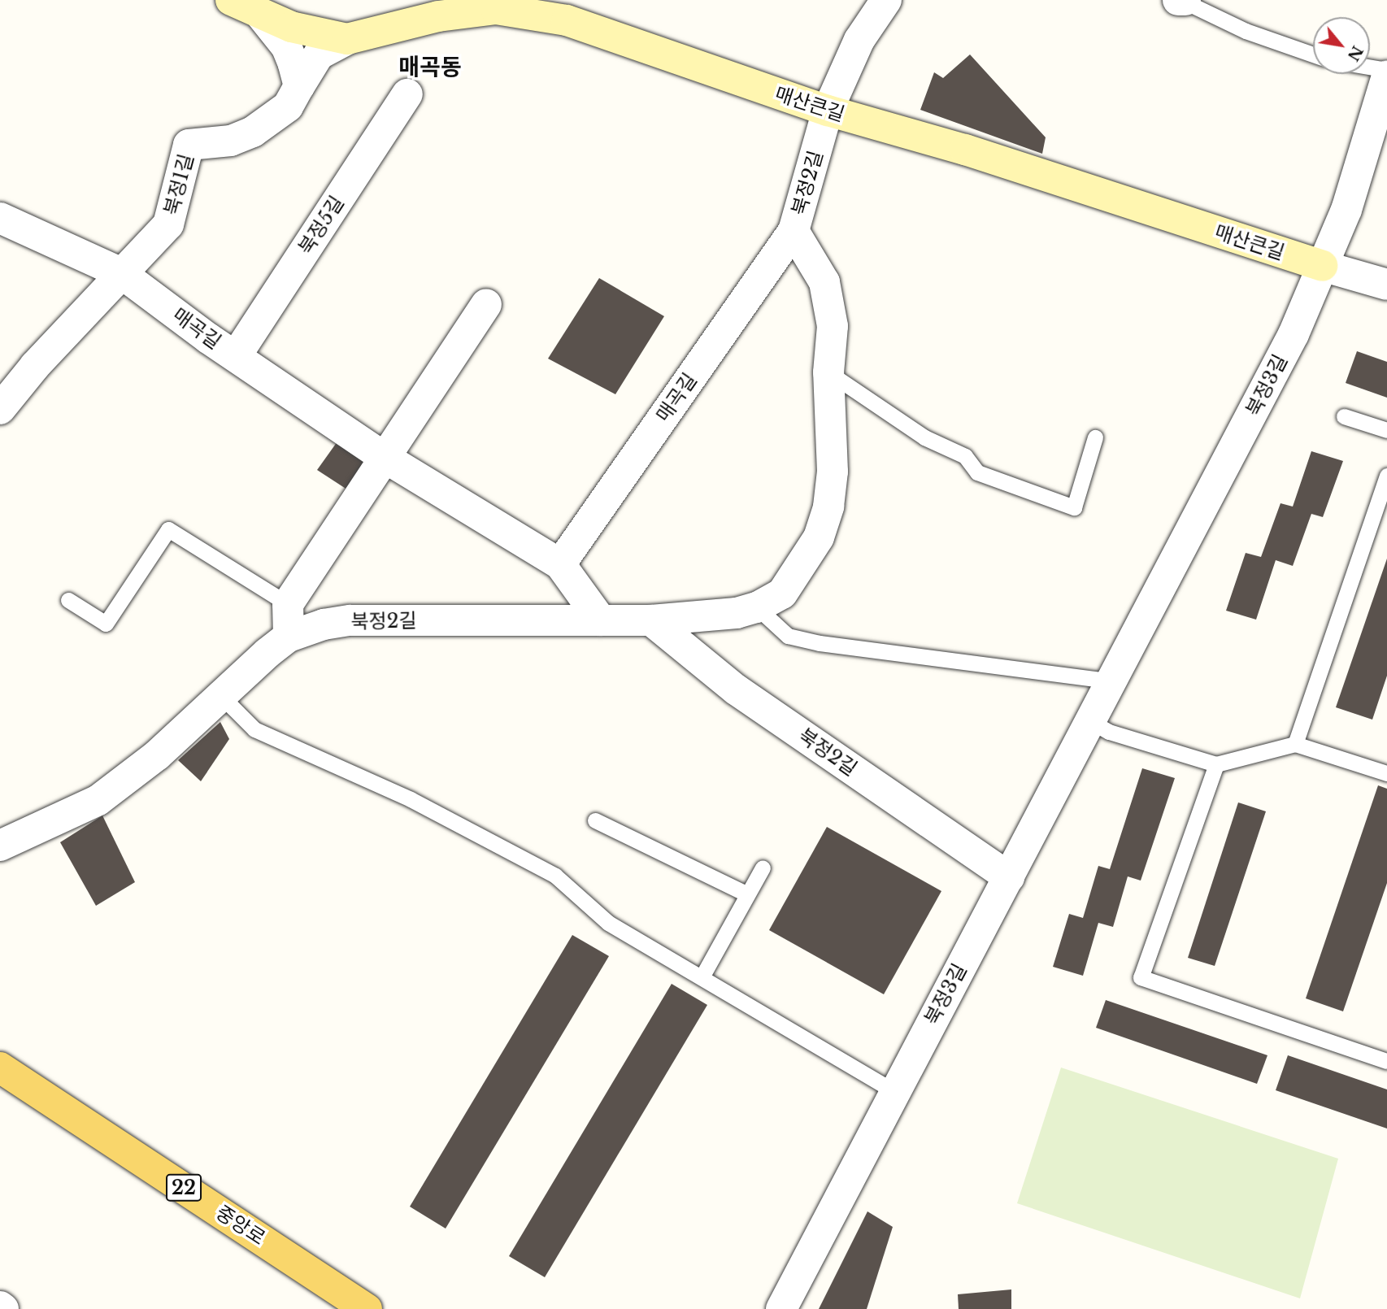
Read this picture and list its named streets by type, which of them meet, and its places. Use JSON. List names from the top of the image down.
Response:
{
  "streets": {
    "main road": ["22", "중앙로"],
    "street": [
      "매산큰길",
      "북정2길",
      "북정1길",
      "북정5길",
      "매곡길",
      "북정3길"
    ]
  },
  "crossings": [
    ["매산큰길", "북정2길"],
    ["매산큰길", "북정3길"],
    ["북정2길", "매곡길"],
    ["북정2길", "북정3길"],
    ["북정1길", "매곡길"],
    ["북정5길", "매곡길"]
  ],
  "districts": ["매곡동"],
  "north": "bottom right"
}
